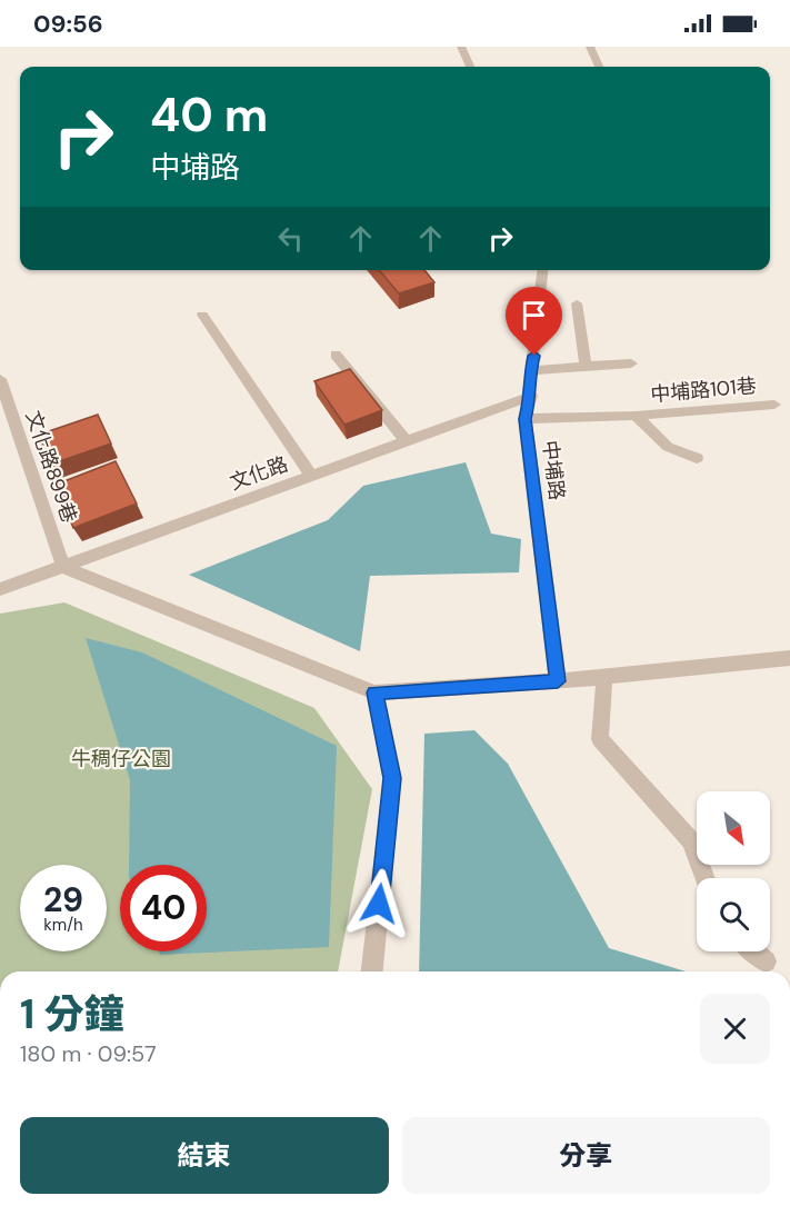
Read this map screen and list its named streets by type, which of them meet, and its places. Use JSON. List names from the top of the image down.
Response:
{
  "streets": {
    "street": [
      "中埔路101巷",
      "文化路899巷",
      "中埔路",
      "文化路"
    ]
  },
  "crossings": [
    ["中埔路101巷", "中埔路"],
    ["文化路899巷", "文化路"],
    ["中埔路", "文化路"]
  ],
  "parks": ["牛稠仔公園"],
  "north": "bottom right",
  "page": {
    "status": "09:56",
    "turn": ["40 m", "中埔路"],
    "speed": "29 km/h",
    "limit": "40",
    "heading": ["1 分鐘", "180 m · 09:57"],
    "buttons": ["結束", "分享"]
  }
}
